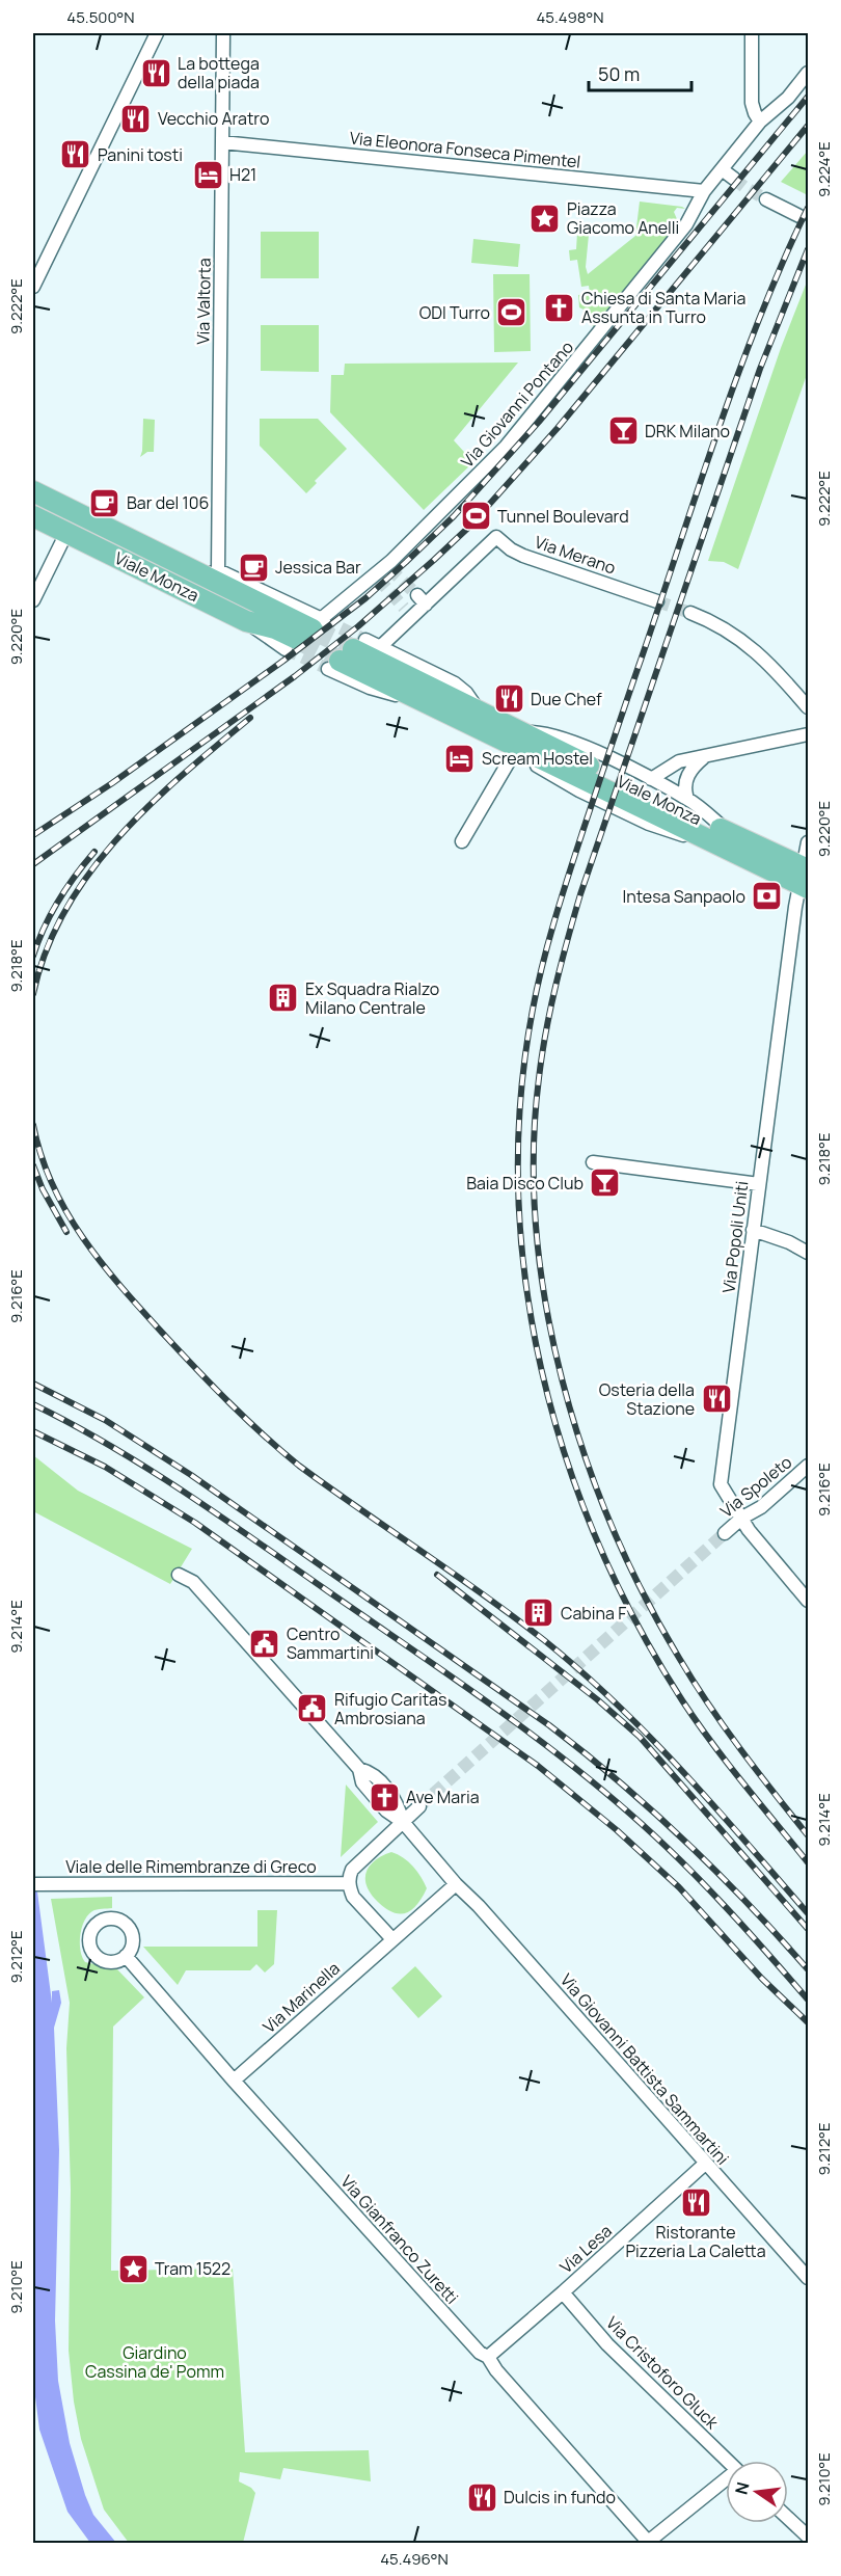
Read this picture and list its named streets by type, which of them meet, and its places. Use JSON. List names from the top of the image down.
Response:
{
  "streets": {
    "main road": ["Viale Monza"],
    "street": [
      "Via Eleonora Fonseca Pimentel",
      "Via Valtorta",
      "Via Giovanni Pontano",
      "Via Merano",
      "Via Popoli Uniti",
      "Via Spoleto",
      "Viale delle Rimembranze di Greco",
      "Via Marinella",
      "Via Giovanni Battista Sammartini",
      "Via Gianfranco Zuretti",
      "Via Lesa",
      "Via Cristoforo Gluck"
    ]
  },
  "crossings": [
    ["Via Eleonora Fonseca Pimentel", "Via Valtorta"],
    ["Via Eleonora Fonseca Pimentel", "Via Giovanni Pontano"],
    ["Via Valtorta", "Viale Monza"],
    ["Via Giovanni Pontano", "Viale Monza"],
    ["Via Merano", "Viale Monza"],
    ["Viale Monza", "Via Popoli Uniti"],
    ["Via Popoli Uniti", "Via Spoleto"],
    ["Via Marinella", "Via Giovanni Battista Sammartini"],
    ["Via Marinella", "Via Gianfranco Zuretti"],
    ["Via Giovanni Battista Sammartini", "Via Lesa"],
    ["Via Gianfranco Zuretti", "Via Lesa"],
    ["Via Lesa", "Via Cristoforo Gluck"]
  ],
  "parks": ["Giardino Cassina de' Pomm"],
  "places": {
    "restaurant": [
      "La bottega della piada",
      "Vecchio Aratro",
      "Panini tosti",
      "Due Chef",
      "Osteria della Stazione",
      "Ristorante Pizzeria La Caletta",
      "Dulcis in fundo"
    ],
    "hotel": ["H21", "Scream Hostel"],
    "place": ["Piazza Giacomo Anelli", "Tram 1522"],
    "church": ["Chiesa di Santa Maria Assunta in Turro", "Ave Maria"],
    "sports": ["ODI Turro", "Tunnel Boulevard"],
    "bar": ["DRK Milano", "Baia Disco Club"],
    "cafe": ["Bar del 106", "Jessica Bar"],
    "bank": ["Intesa Sanpaolo"],
    "building": ["Ex Squadra Rialzo Milano Centrale", "Cabina F"],
    "public building": ["Centro Sammartini", "Rifugio Caritas Ambrosiana"]
  },
  "scale_bar": "50 m",
  "north": "left",
  "coordinates": [
    "45.500°N",
    "45.498°N",
    "9.224°E",
    "9.222°E",
    "9.220°E",
    "9.218°E",
    "9.216°E",
    "9.214°E",
    "9.212°E",
    "9.210°E",
    "45.496°N"
  ]
}
